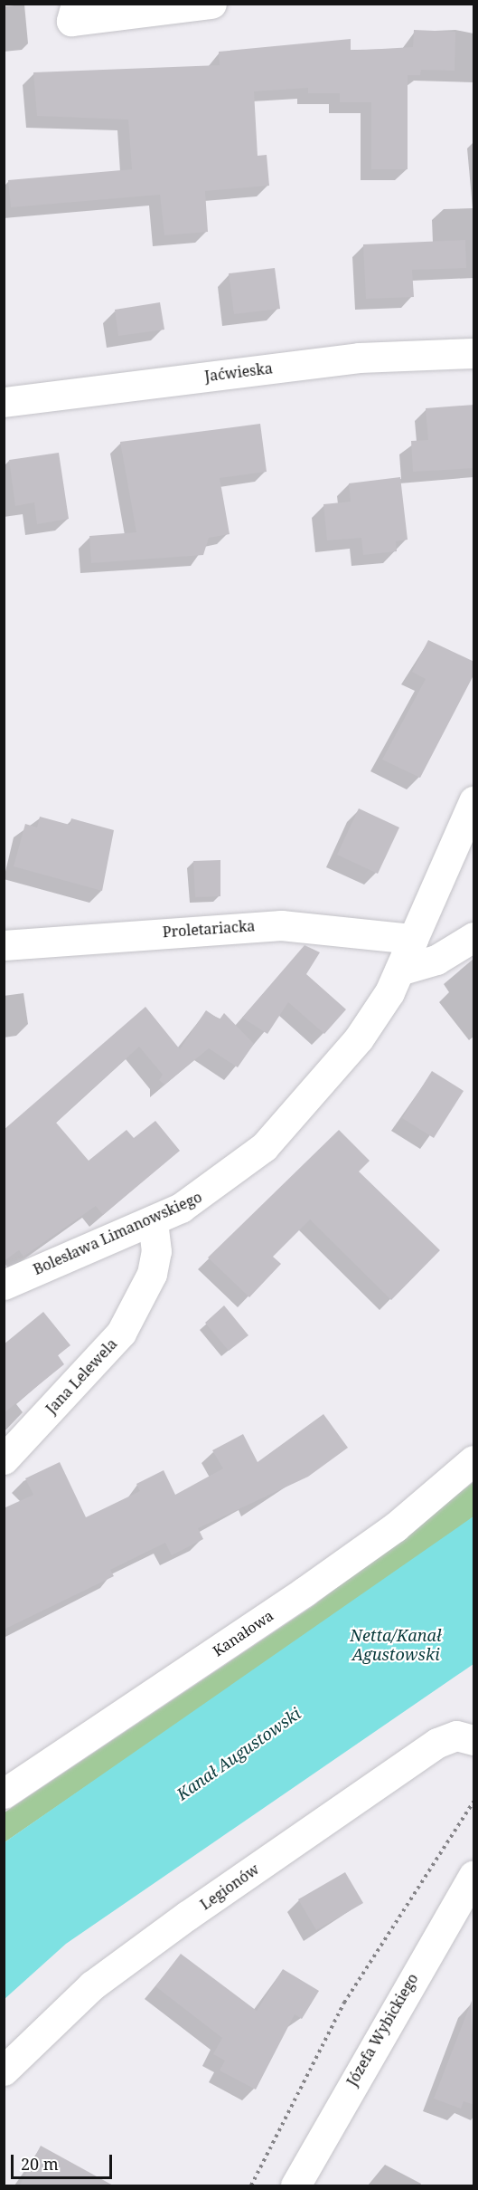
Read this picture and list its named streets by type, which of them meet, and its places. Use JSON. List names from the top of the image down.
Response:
{
  "streets": {
    "street": [
      "Jaćwieska",
      "Proletariacka",
      "Bolesława Limanowskiego",
      "Jana Lelewela",
      "Kanałowa",
      "Legionów",
      "Józefa Wybickiego"
    ]
  },
  "crossings": [
    ["Proletariacka", "Bolesława Limanowskiego"],
    ["Bolesława Limanowskiego", "Jana Lelewela"]
  ],
  "water": ["Netta/Kanał Agustowski", "Kanał Augustowski"],
  "scale_bar": "20 m"
}
